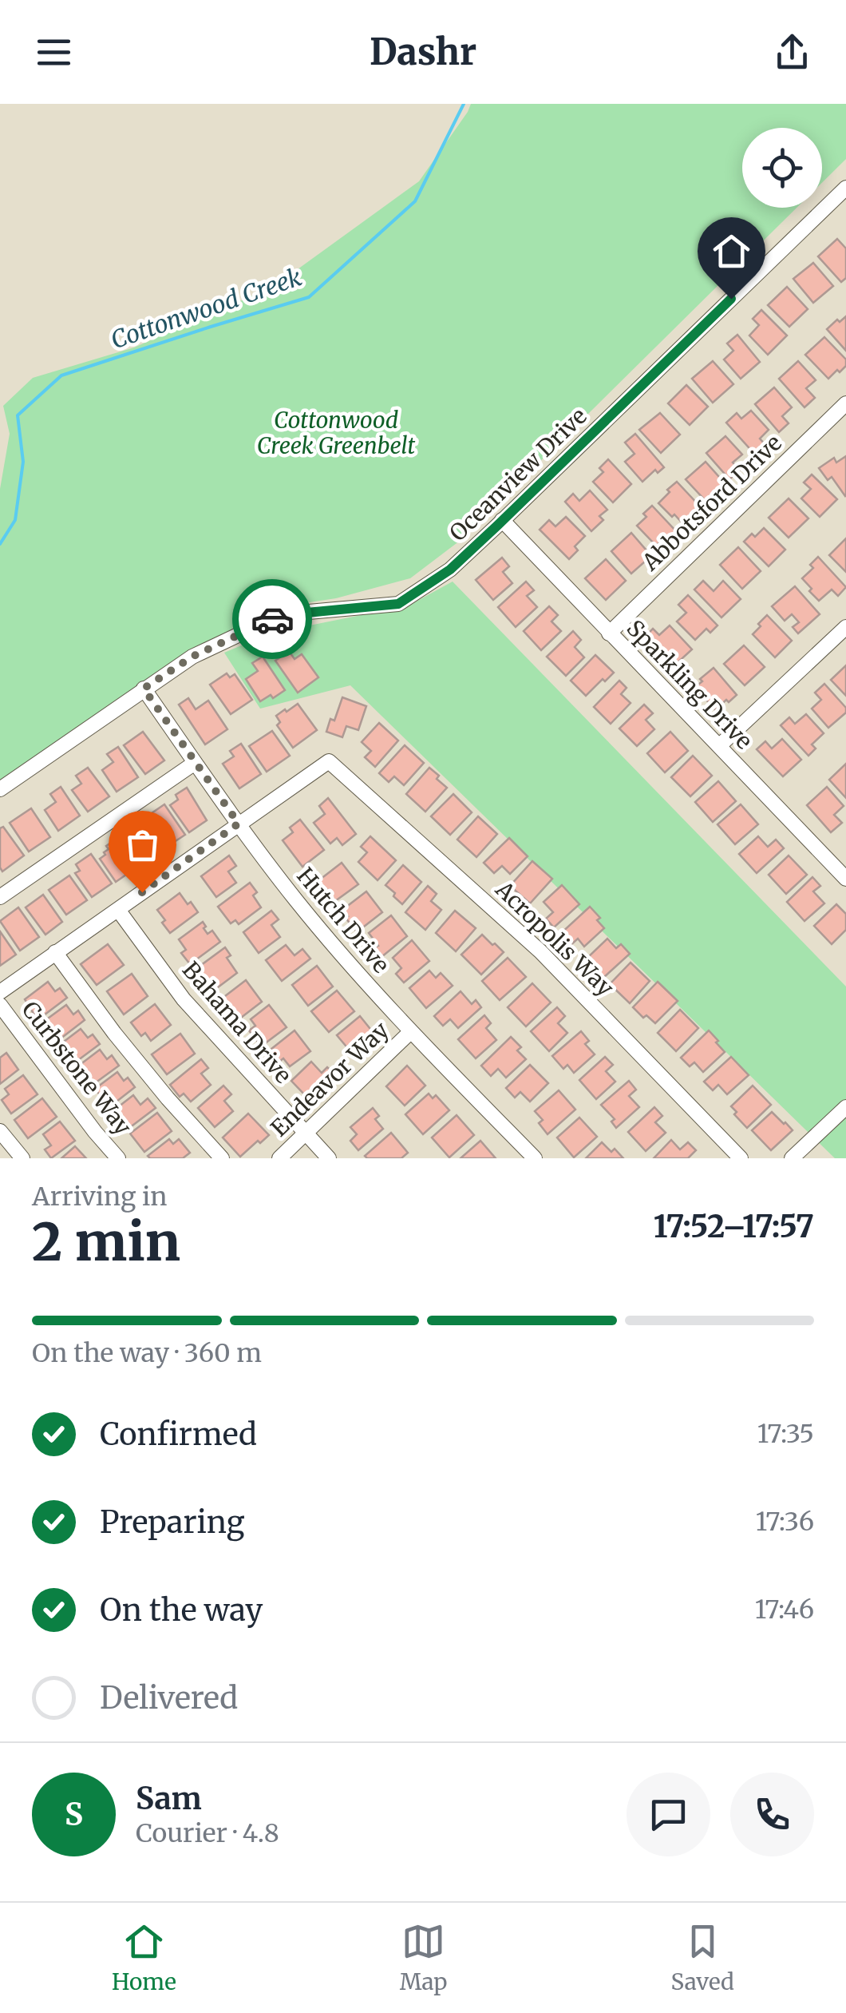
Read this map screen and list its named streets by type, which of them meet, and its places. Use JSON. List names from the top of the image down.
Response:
{
  "streets": {
    "street": [
      "Oceanview Drive",
      "Abbotsford Drive",
      "Sparkling Drive",
      "Hutch Drive",
      "Acropolis Way",
      "Bahama Drive",
      "Curbstone Way",
      "Endeavor Way"
    ]
  },
  "crossings": [
    ["Oceanview Drive", "Sparkling Drive"],
    ["Oceanview Drive", "Hutch Drive"],
    ["Abbotsford Drive", "Sparkling Drive"],
    ["Hutch Drive", "Acropolis Way"],
    ["Hutch Drive", "Endeavor Way"],
    ["Bahama Drive", "Endeavor Way"]
  ],
  "water": ["Cottonwood Creek"],
  "parks": ["Cottonwood Creek Greenbelt"],
  "page": {
    "header": "Dashr",
    "heading": ["2 min", "Arriving in", "17:52–17:57"],
    "panel": ["Sam", "Courier · 4.8"],
    "bar": "On the way · 360 m",
    "list": [
      ["Confirmed", "17:35"],
      ["Preparing", "17:36"],
      ["On the way", "17:46"],
      "Delivered"
    ],
    "round": "S",
    "tabs": ["Home", "Map", "Saved"]
  }
}
